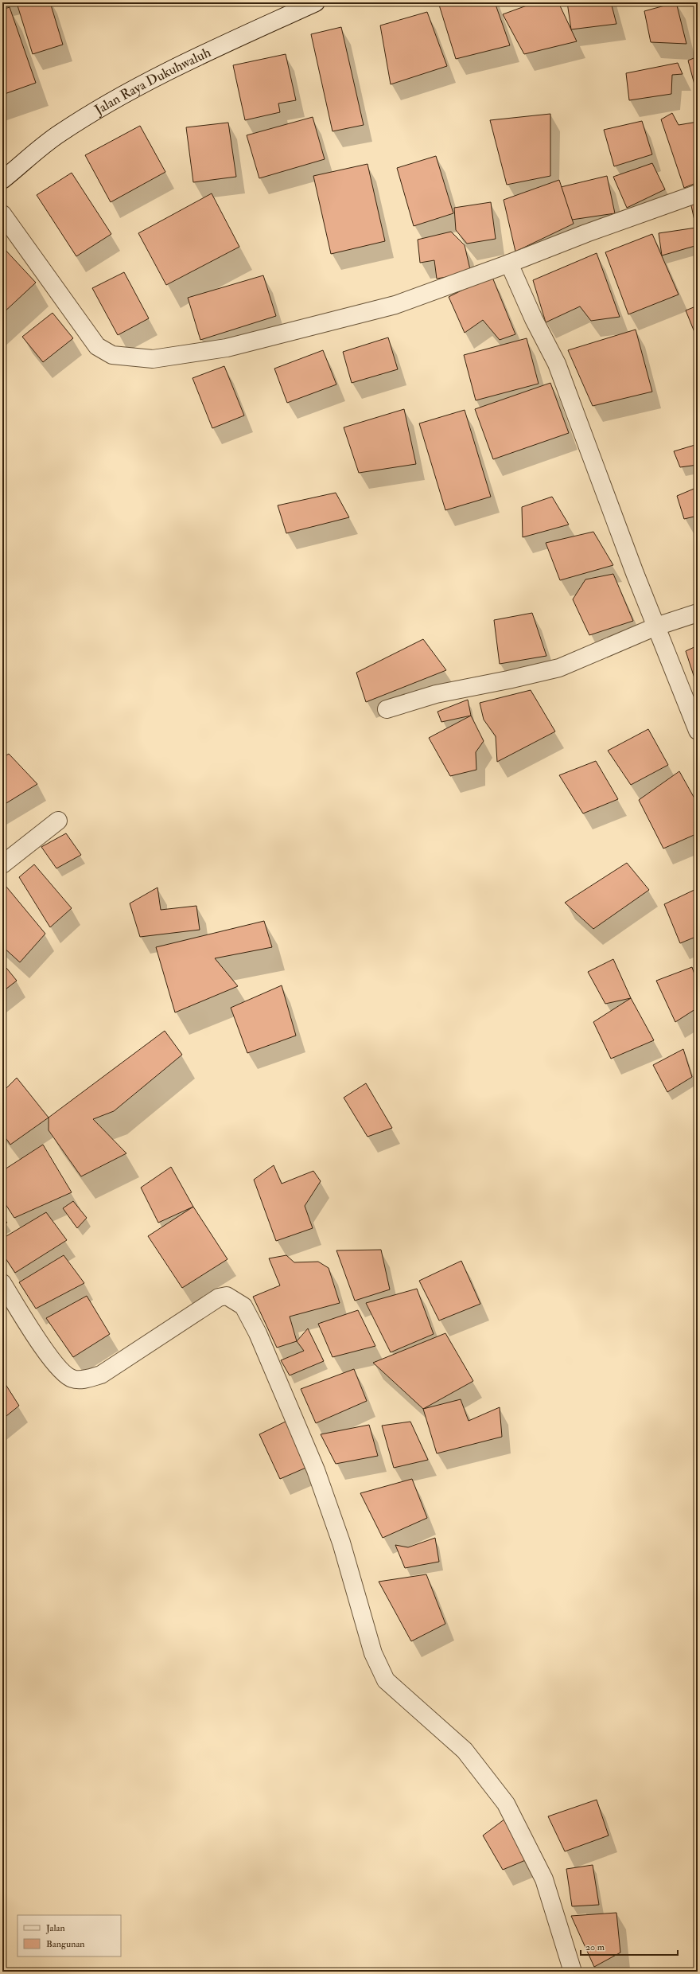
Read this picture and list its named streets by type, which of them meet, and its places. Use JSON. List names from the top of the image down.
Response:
{
  "streets": {
    "street": ["Jalan Raya Dukuhwaluh"]
  },
  "legend": ["Jalan", "Bangunan"],
  "scale_bar": "20 m"
}
